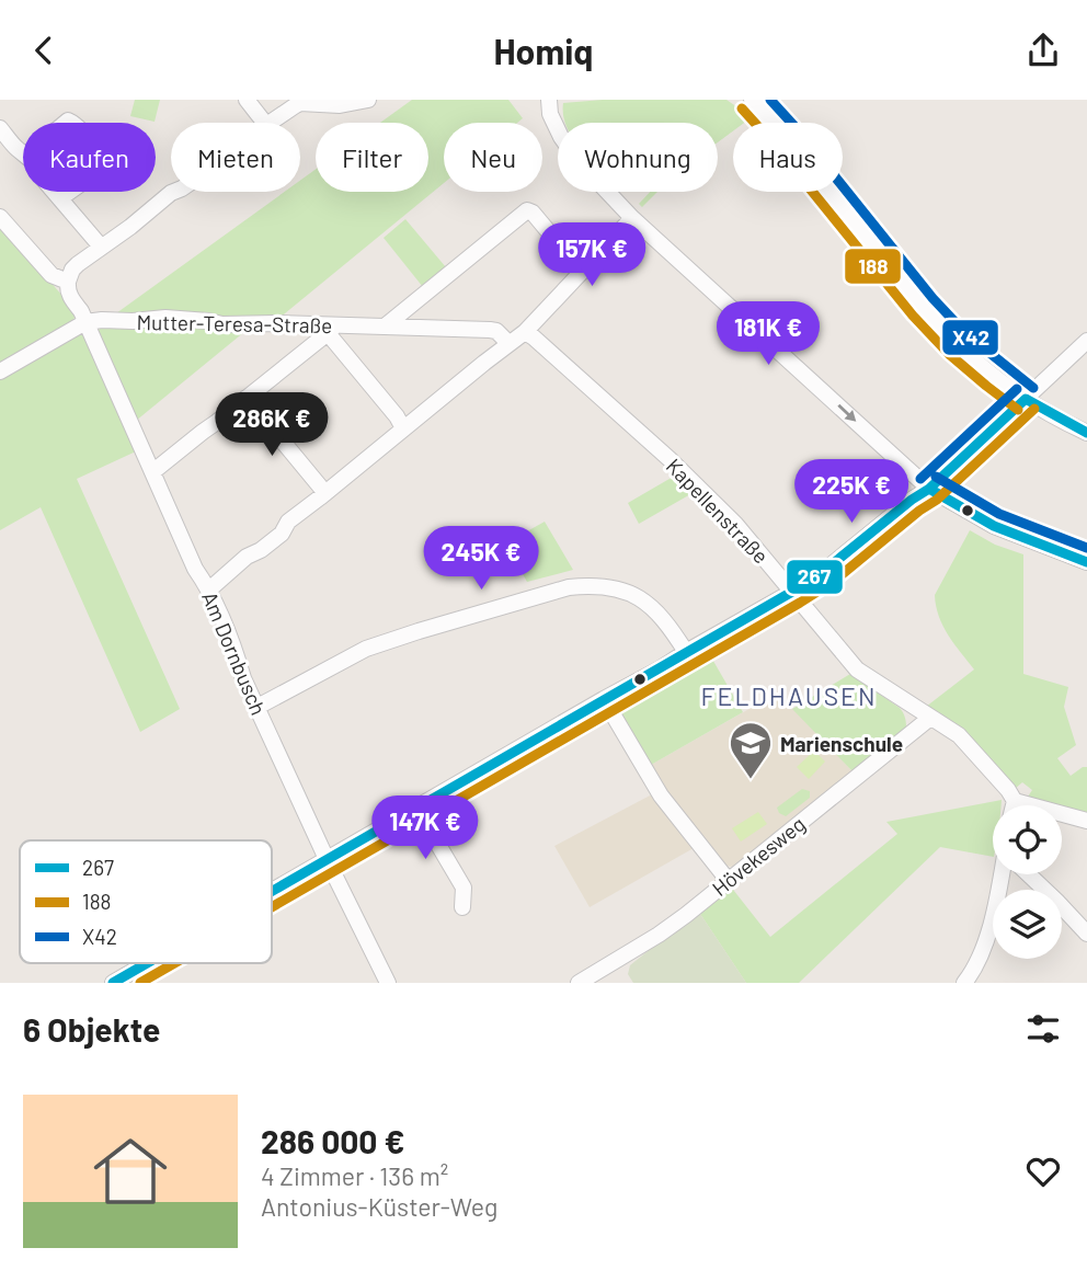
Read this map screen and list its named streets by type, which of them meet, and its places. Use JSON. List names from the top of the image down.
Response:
{
  "streets": {
    "street": [
      "Mutter-Teresa-Straße",
      "Kapellenstraße",
      "Am Dornbusch",
      "Hövekesweg"
    ]
  },
  "crossings": [
    ["Mutter-Teresa-Straße", "Am Dornbusch"],
    ["Kapellenstraße", "Hövekesweg"]
  ],
  "districts": ["FELDHAUSEN"],
  "places": {
    "school or university": ["Marienschule"]
  },
  "lines": ["transit line X42", "transit line 188", "transit line 267"],
  "legend": ["267", "188", "X42"],
  "page": {
    "header": "Homiq",
    "chip": [
      "Kaufen",
      "Mieten",
      "Filter",
      "Neu",
      "Wohnung",
      "Haus"
    ],
    "price": [
      "157K €",
      "181K €",
      "286K €",
      "225K €",
      "245K €",
      "147K €"
    ],
    "heading": "6 Objekte",
    "list": [
      {
        "name": "286 000 €",
        "note": "4 Zimmer · 136 m² · Antonius-Küster-Weg"
      }
    ]
  }
}
